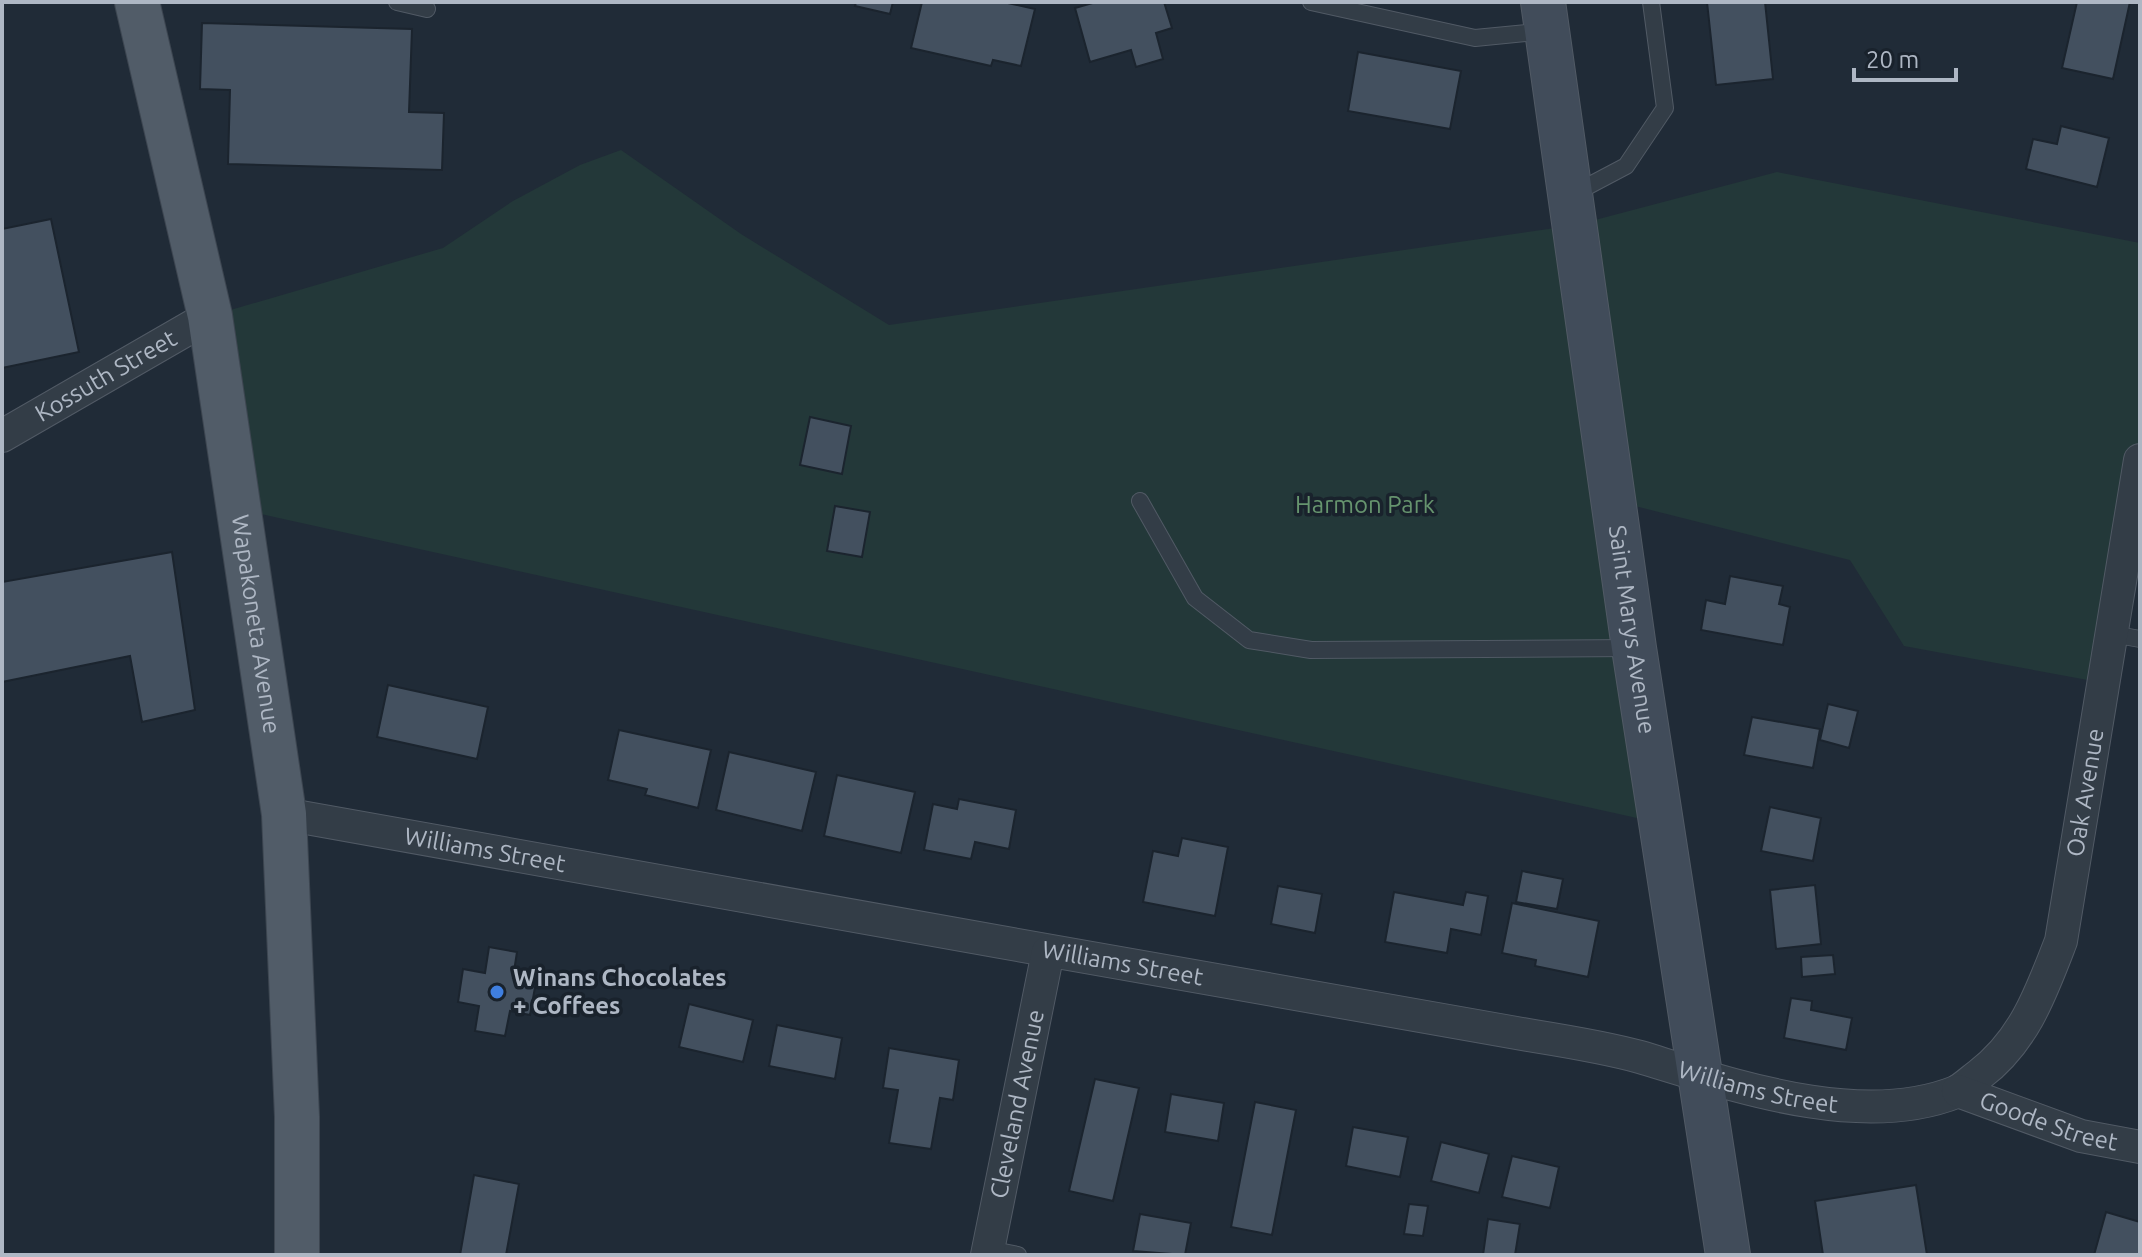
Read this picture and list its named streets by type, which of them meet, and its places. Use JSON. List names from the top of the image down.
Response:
{
  "streets": {
    "main road": ["Wapakoneta Avenue", "Saint Marys Avenue"],
    "street": [
      "Kossuth Street",
      "Oak Avenue",
      "Williams Street",
      "Cleveland Avenue",
      "Goode Street"
    ]
  },
  "crossings": [
    ["Kossuth Street", "Wapakoneta Avenue"],
    ["Wapakoneta Avenue", "Williams Street"],
    ["Saint Marys Avenue", "Williams Street"],
    ["Oak Avenue", "Williams Street"],
    ["Oak Avenue", "Goode Street"],
    ["Williams Street", "Cleveland Avenue"],
    ["Williams Street", "Goode Street"]
  ],
  "parks": ["Harmon Park"],
  "places": ["Winans Chocolates + Coffees"],
  "scale_bar": "20 m"
}
